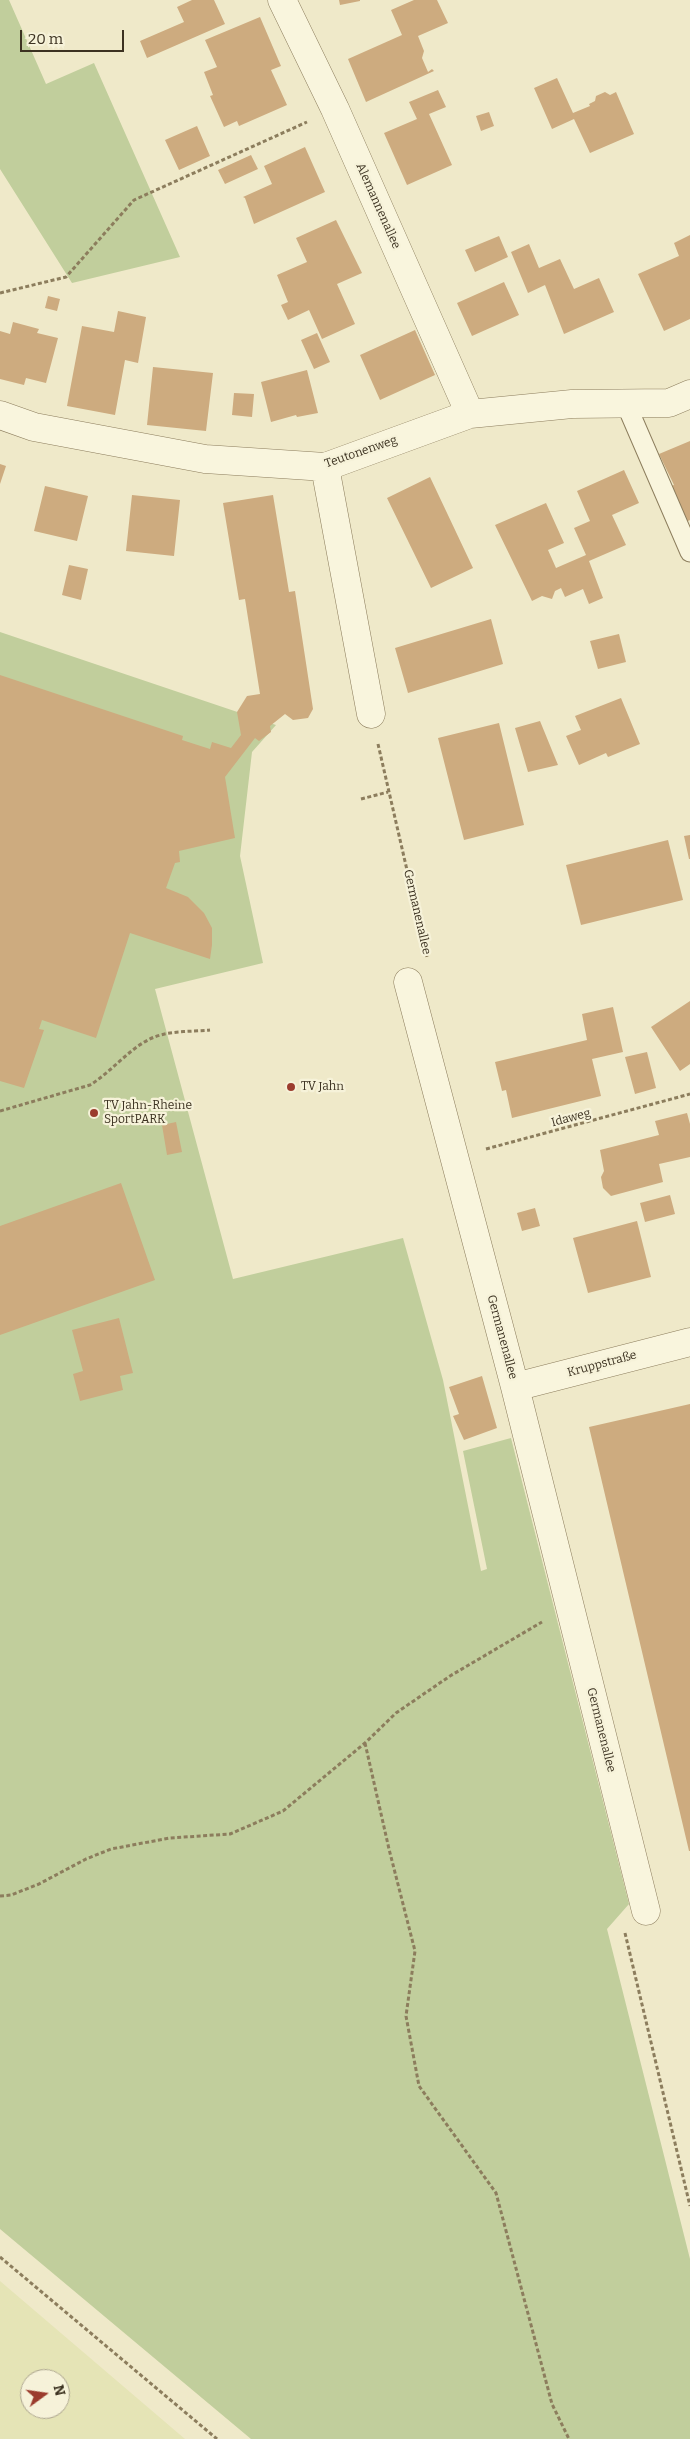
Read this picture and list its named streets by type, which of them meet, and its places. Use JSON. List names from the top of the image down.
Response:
{
  "streets": {
    "street": [
      "Alemannenallee",
      "Teutonenweg",
      "Germanenallee",
      "Kruppstraße"
    ],
    "path": ["Idaweg"]
  },
  "crossings": [
    ["Alemannenallee", "Teutonenweg"],
    ["Germanenallee", "Idaweg"],
    ["Germanenallee", "Kruppstraße"]
  ],
  "places": ["TV Jahn", "TV Jahn-Rheine SportPARK"],
  "scale_bar": "20 m",
  "north": "right"
}
